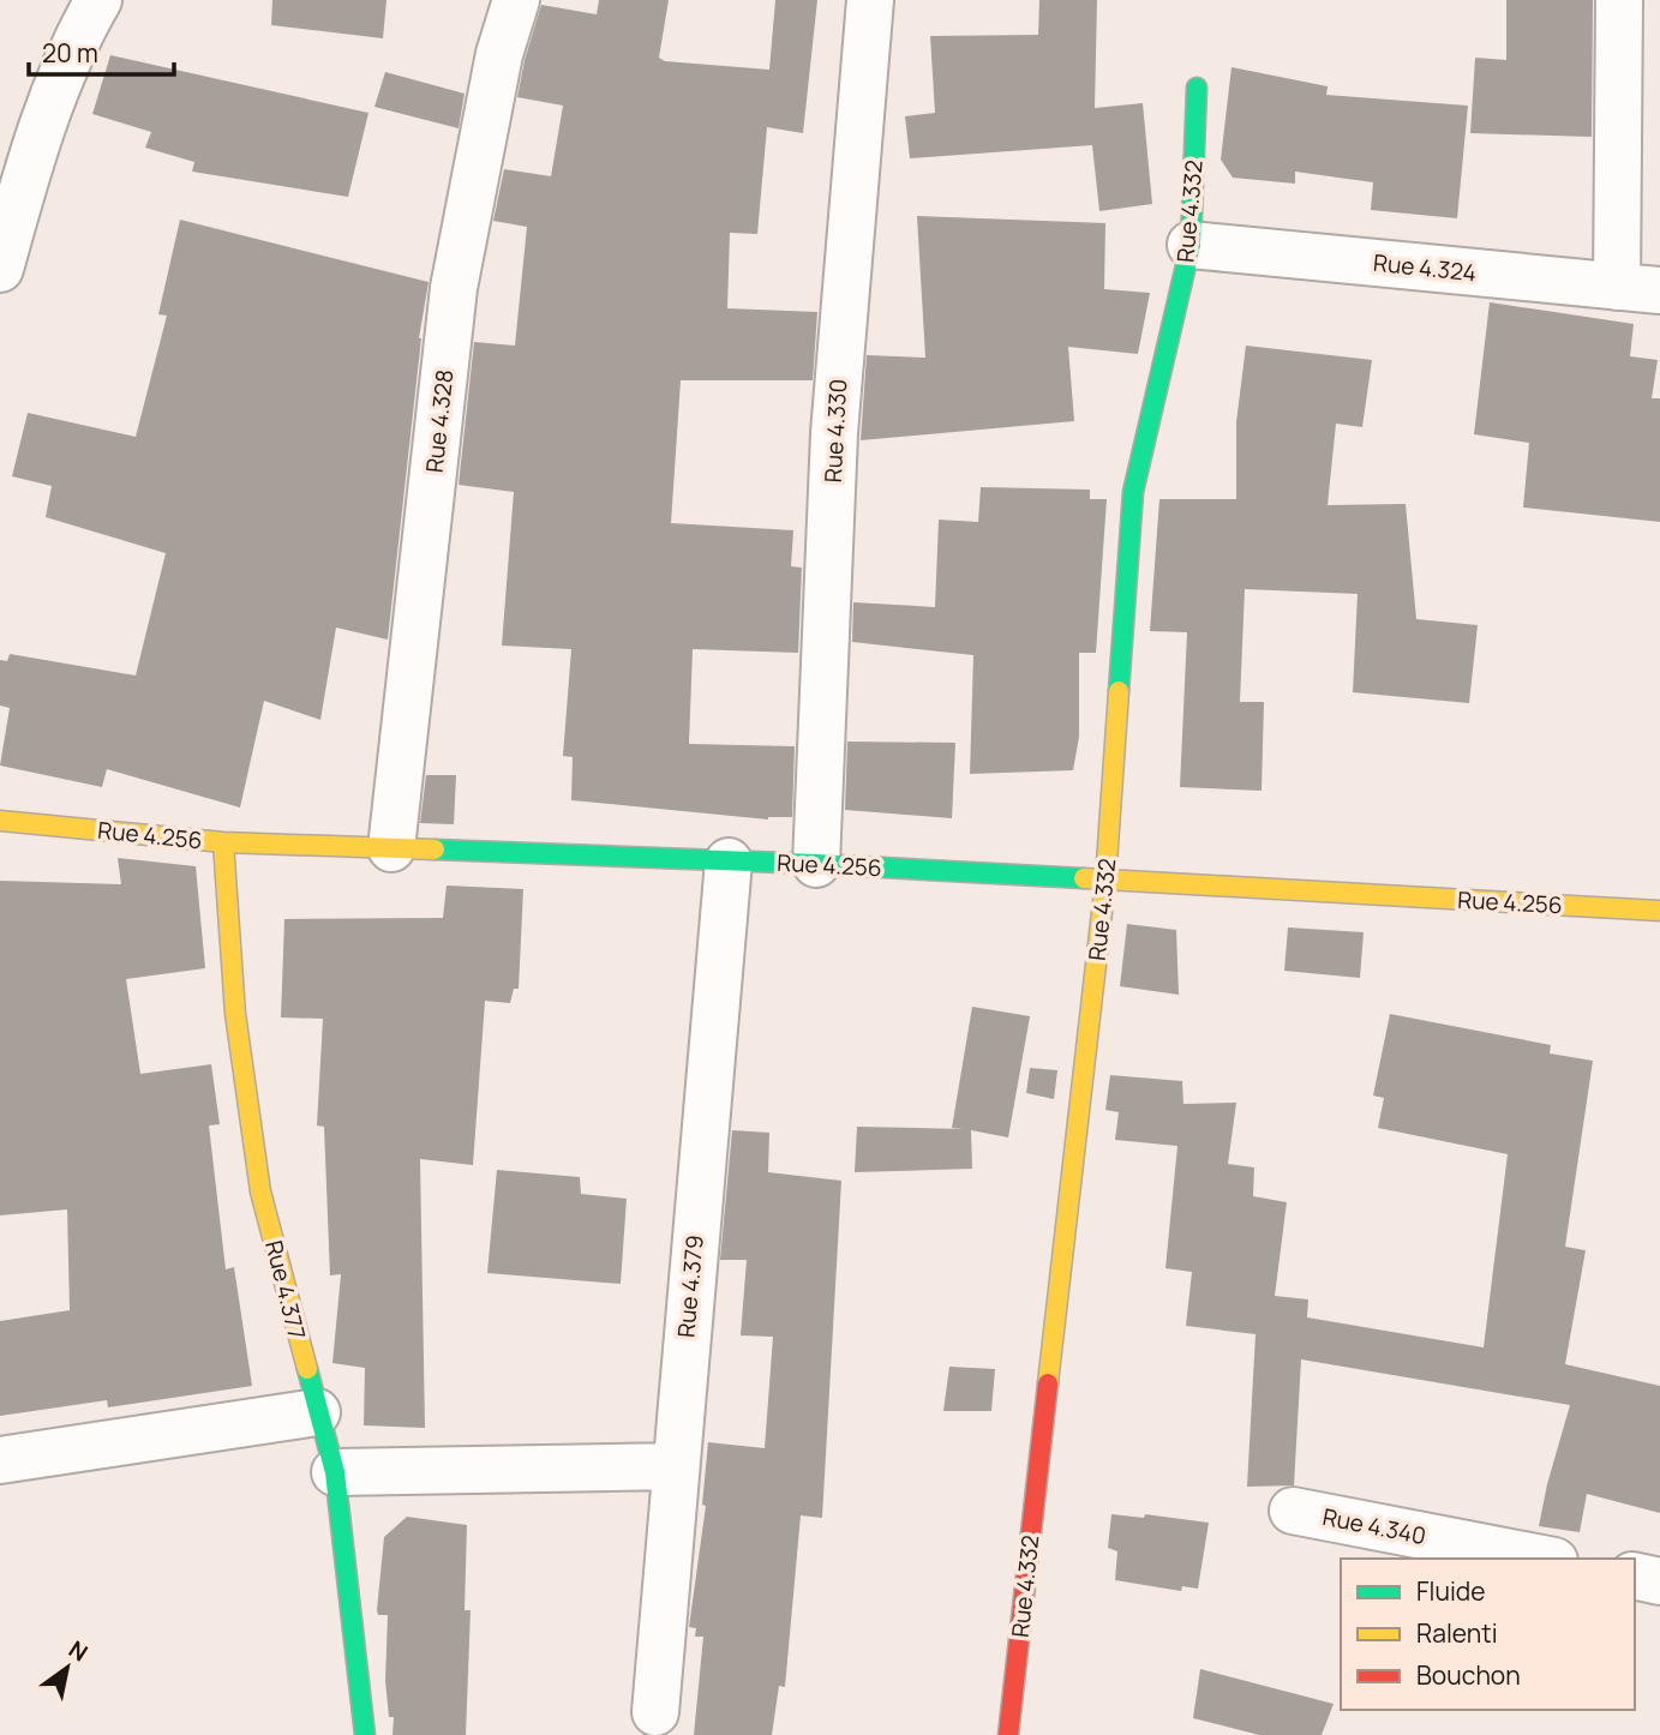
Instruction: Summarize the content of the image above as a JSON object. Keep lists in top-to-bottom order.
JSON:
{
  "streets": {
    "street": [
      "Rue 4.332",
      "Rue 4.324",
      "Rue 4.328",
      "Rue 4.330",
      "Rue 4.256",
      "Rue 4.379",
      "Rue 4.377",
      "Rue 4.340"
    ]
  },
  "crossings": [
    ["Rue 4.332", "Rue 4.324"],
    ["Rue 4.332", "Rue 4.256"],
    ["Rue 4.328", "Rue 4.256"],
    ["Rue 4.330", "Rue 4.256"],
    ["Rue 4.256", "Rue 4.379"],
    ["Rue 4.256", "Rue 4.377"]
  ],
  "legend": ["Fluide", "Ralenti", "Bouchon"],
  "scale_bar": "20 m",
  "north": "top right"
}
